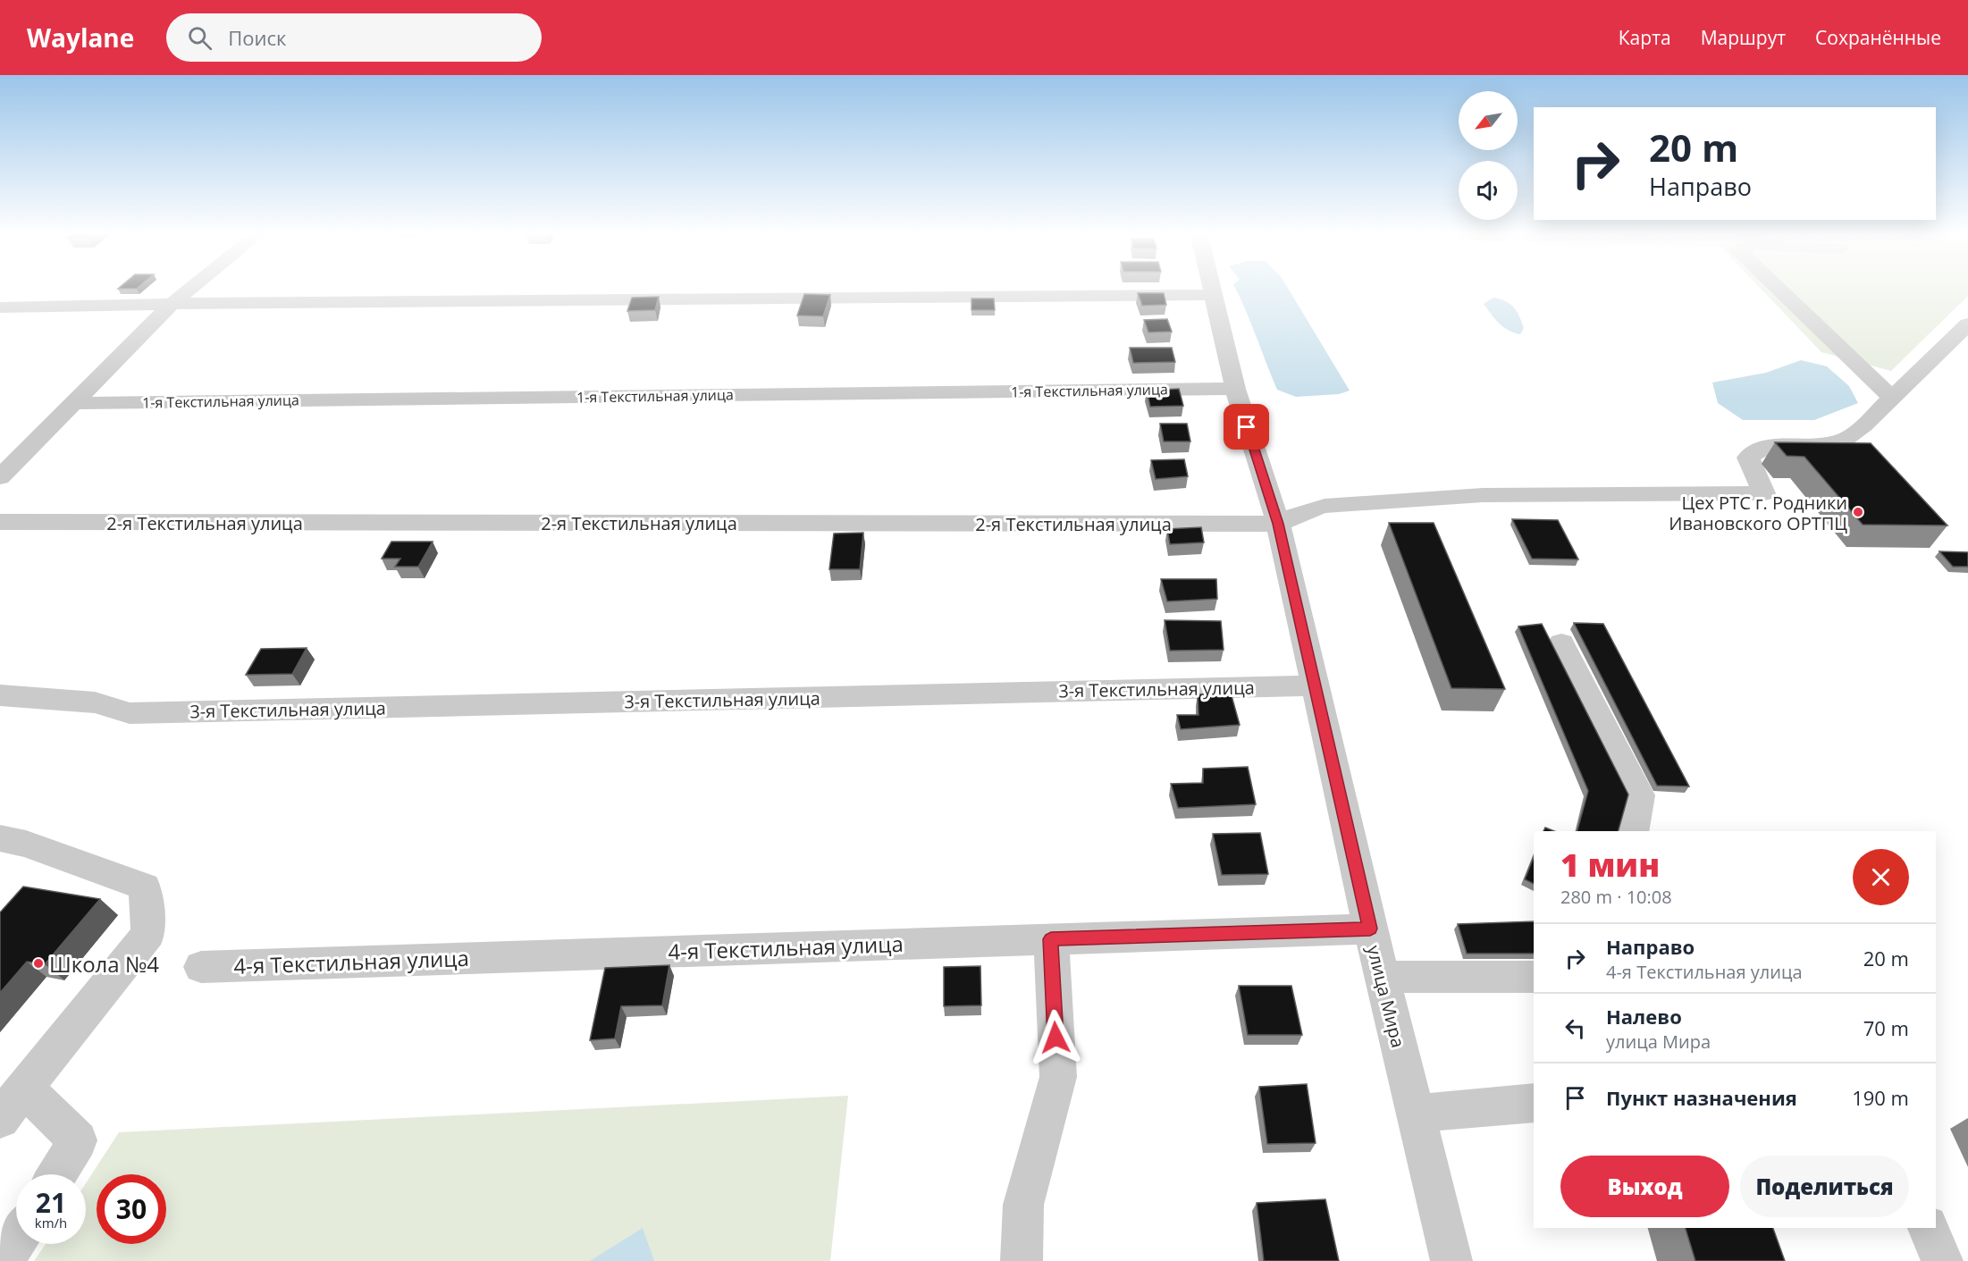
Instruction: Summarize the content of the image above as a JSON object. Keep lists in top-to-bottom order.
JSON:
{
  "streets": {
    "street": [
      "1-я Текстильная улица",
      "2-я Текстильная улица",
      "3-я Текстильная улица",
      "4-я Текстильная улица",
      "улица Мира"
    ]
  },
  "crossings": [
    ["1-я Текстильная улица", "улица Мира"],
    ["2-я Текстильная улица", "улица Мира"],
    ["3-я Текстильная улица", "улица Мира"],
    ["4-я Текстильная улица", "улица Мира"]
  ],
  "places": ["Цех РТС г. Родники Ивановского ОРТПЦ", "Школа №4"],
  "north": "bottom left",
  "page": {
    "header": "Waylane",
    "search": "Поиск",
    "nav": ["Карта", "Маршрут", "Сохранённые"],
    "turn": ["20 m", "Направо"],
    "heading": ["1 мин", "280 m · 10:08"],
    "list": [
      {
        "name": "Направо",
        "note": "4-я Текстильная улица",
        "value": "20 m"
      },
      {
        "name": "Налево",
        "note": "улица Мира",
        "value": "70 m"
      },
      {
        "name": "Пункт назначения",
        "value": "190 m"
      }
    ],
    "buttons": ["Выход", "Поделиться"],
    "speed": "21 km/h",
    "limit": "30"
  }
}
